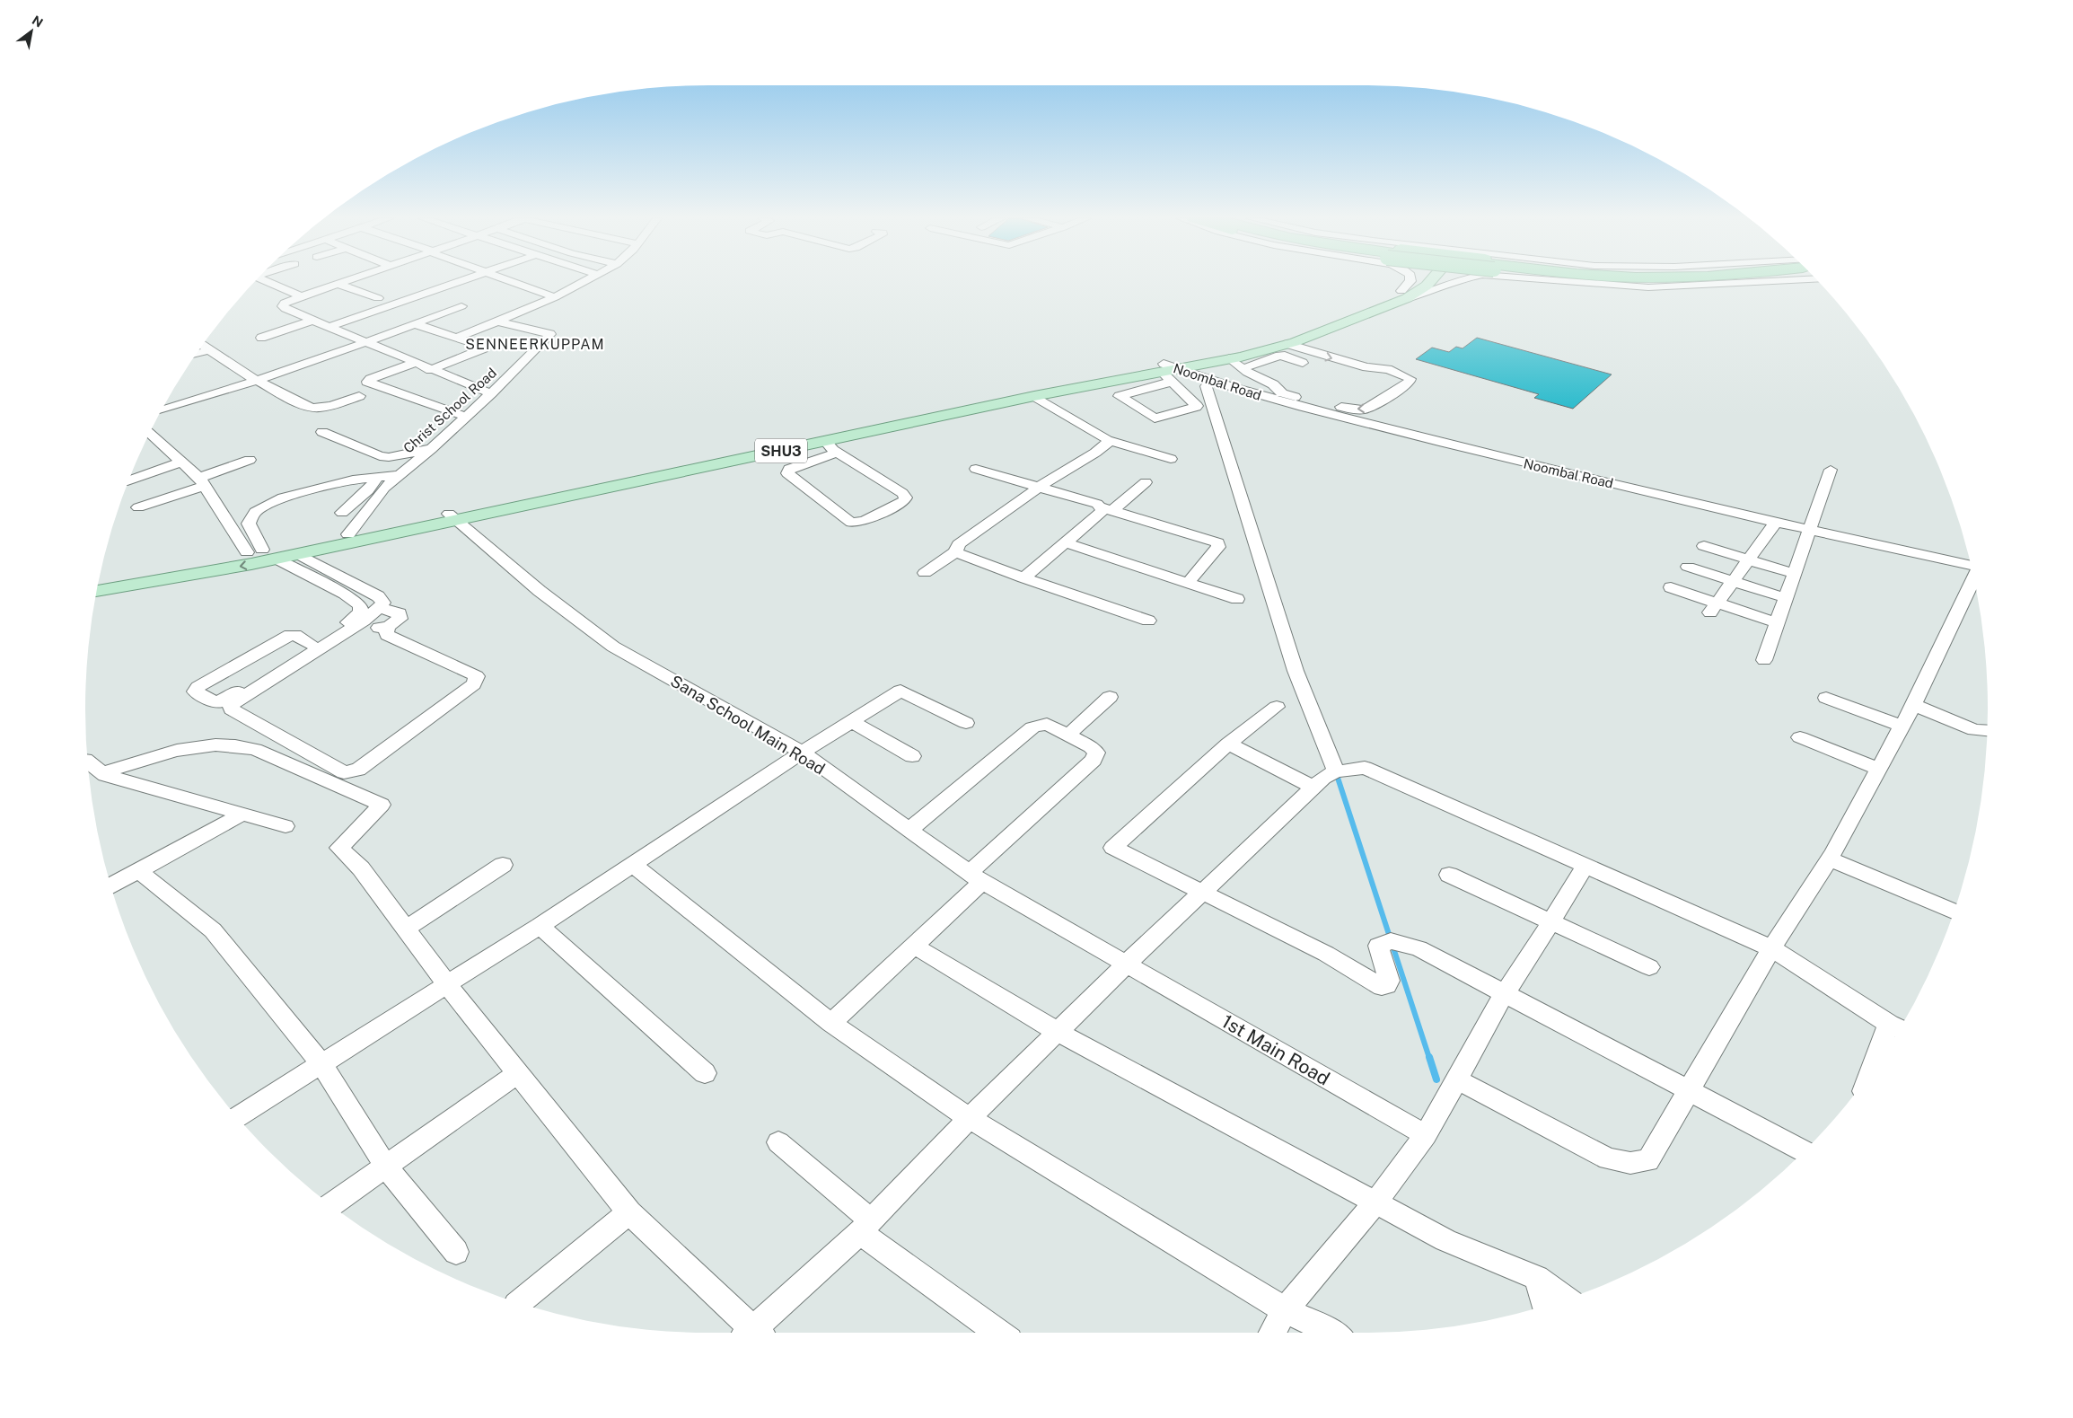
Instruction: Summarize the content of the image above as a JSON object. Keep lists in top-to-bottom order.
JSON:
{
  "streets": {
    "main road": ["SHU3"],
    "street": [
      "Noombal Road",
      "Christ School Road",
      "Sana School Main Road",
      "1st Main Road"
    ]
  },
  "crossings": [
    ["Noombal Road", "SHU3"],
    ["Christ School Road", "SHU3"],
    ["SHU3", "Sana School Main Road"],
    ["Sana School Main Road", "1st Main Road"]
  ],
  "districts": ["SENNEERKUPPAM"],
  "north": "top right"
}
